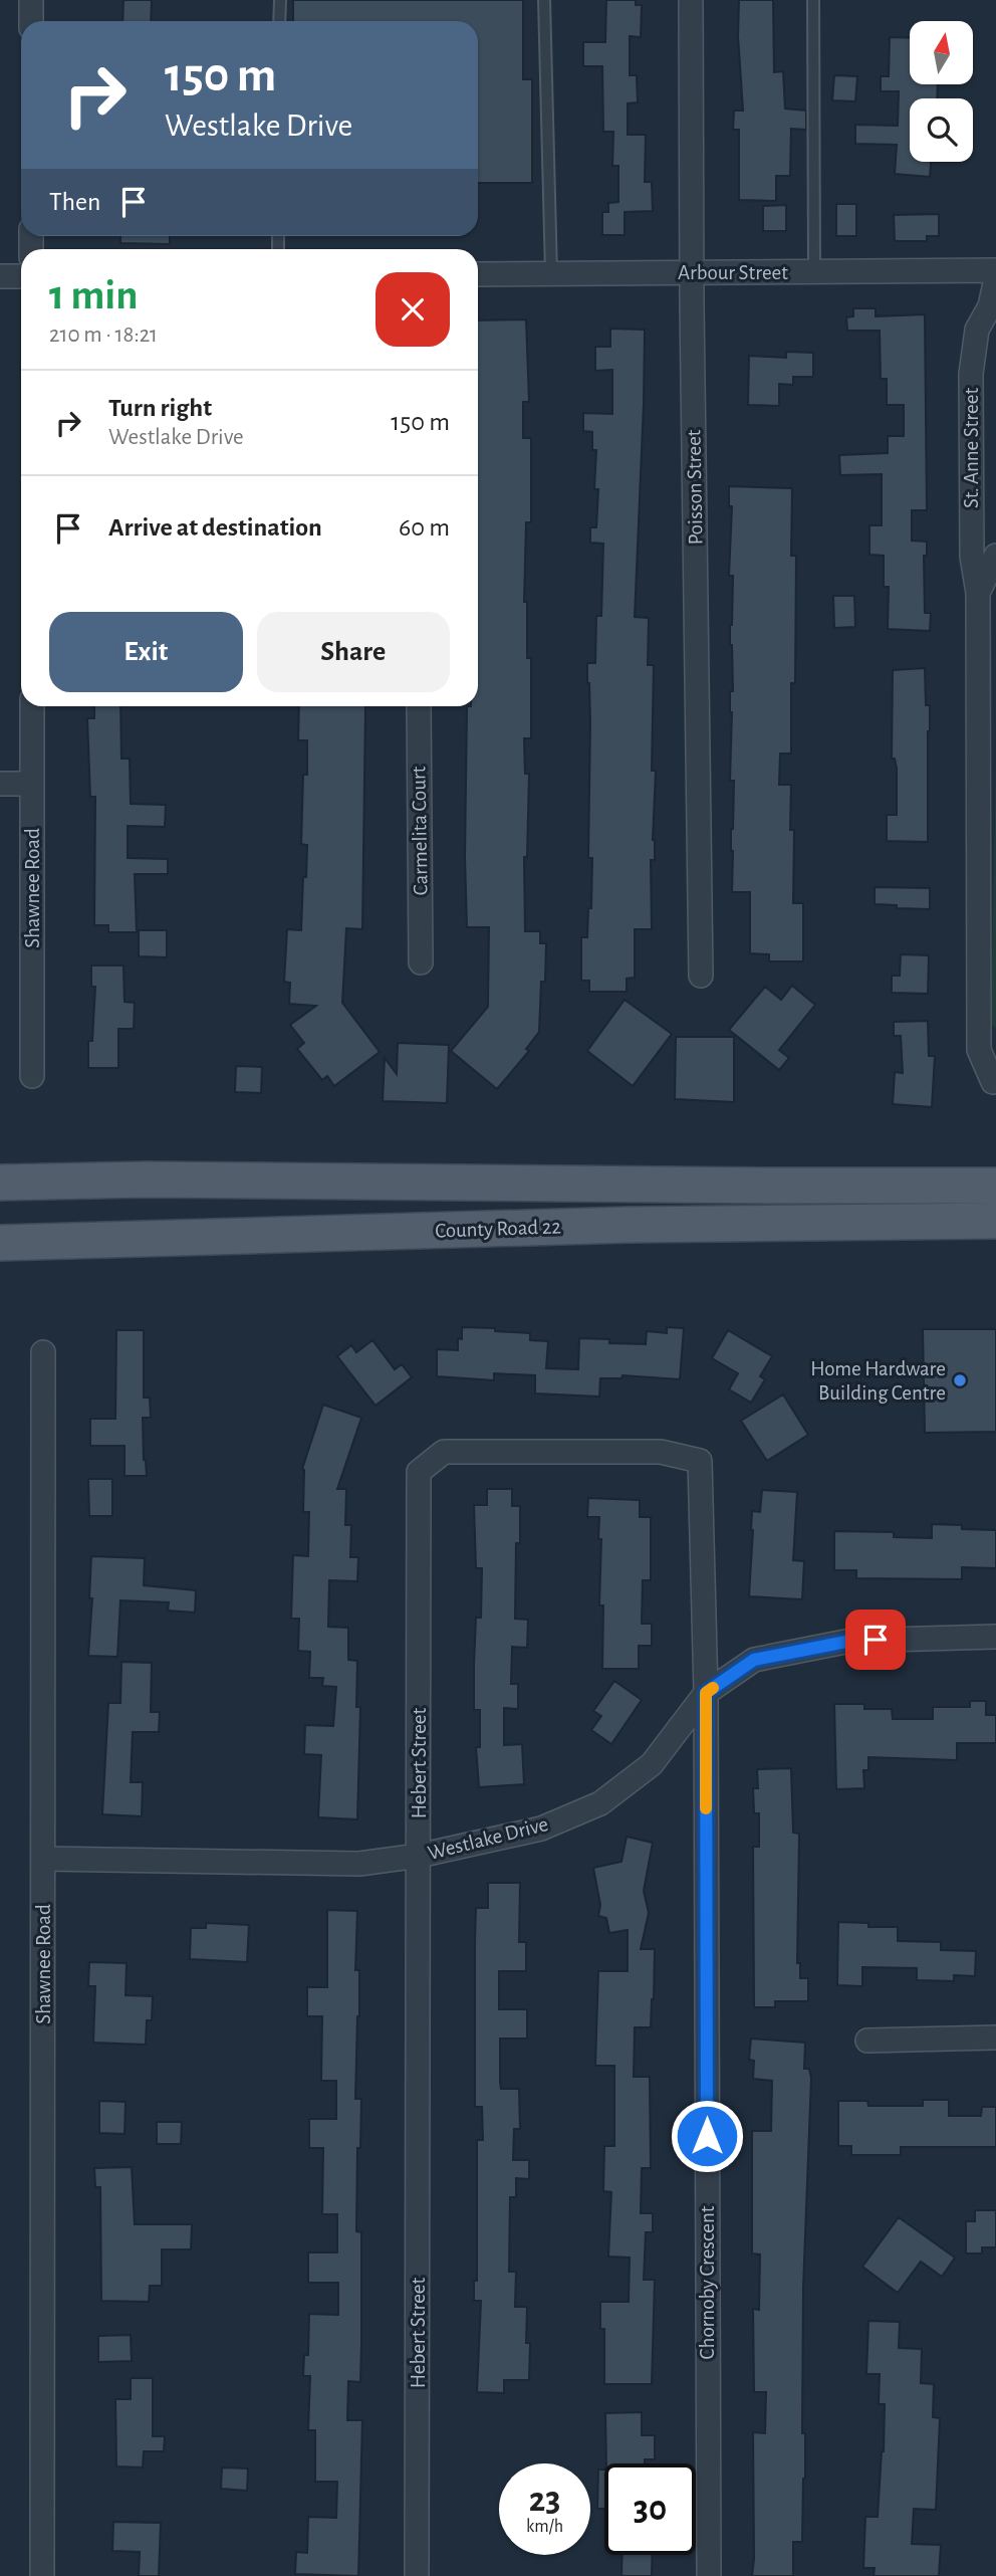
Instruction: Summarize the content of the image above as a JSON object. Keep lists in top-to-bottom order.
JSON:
{
  "streets": {
    "main road": ["County Road 22"],
    "street": [
      "Arbour Street",
      "St. Anne Street",
      "Poisson Street",
      "Carmelita Court",
      "Shawnee Road",
      "Hebert Street",
      "Westlake Drive",
      "Chornoby Crescent"
    ]
  },
  "crossings": [
    ["Arbour Street", "Poisson Street"],
    ["Shawnee Road", "Westlake Drive"],
    ["Hebert Street", "Westlake Drive"],
    ["Hebert Street", "Chornoby Crescent"],
    ["Westlake Drive", "Chornoby Crescent"]
  ],
  "places": ["Home Hardware Building Centre"],
  "north": "top",
  "page": {
    "turn": ["150 m", "Westlake Drive"],
    "then": "Then",
    "heading": ["1 min", "210 m · 18:21"],
    "list": [
      {
        "name": "Turn right",
        "note": "Westlake Drive",
        "value": "150 m"
      },
      {
        "name": "Arrive at destination",
        "value": "60 m"
      }
    ],
    "buttons": ["Exit", "Share"],
    "speed": "23 km/h",
    "limit": "30"
  }
}
